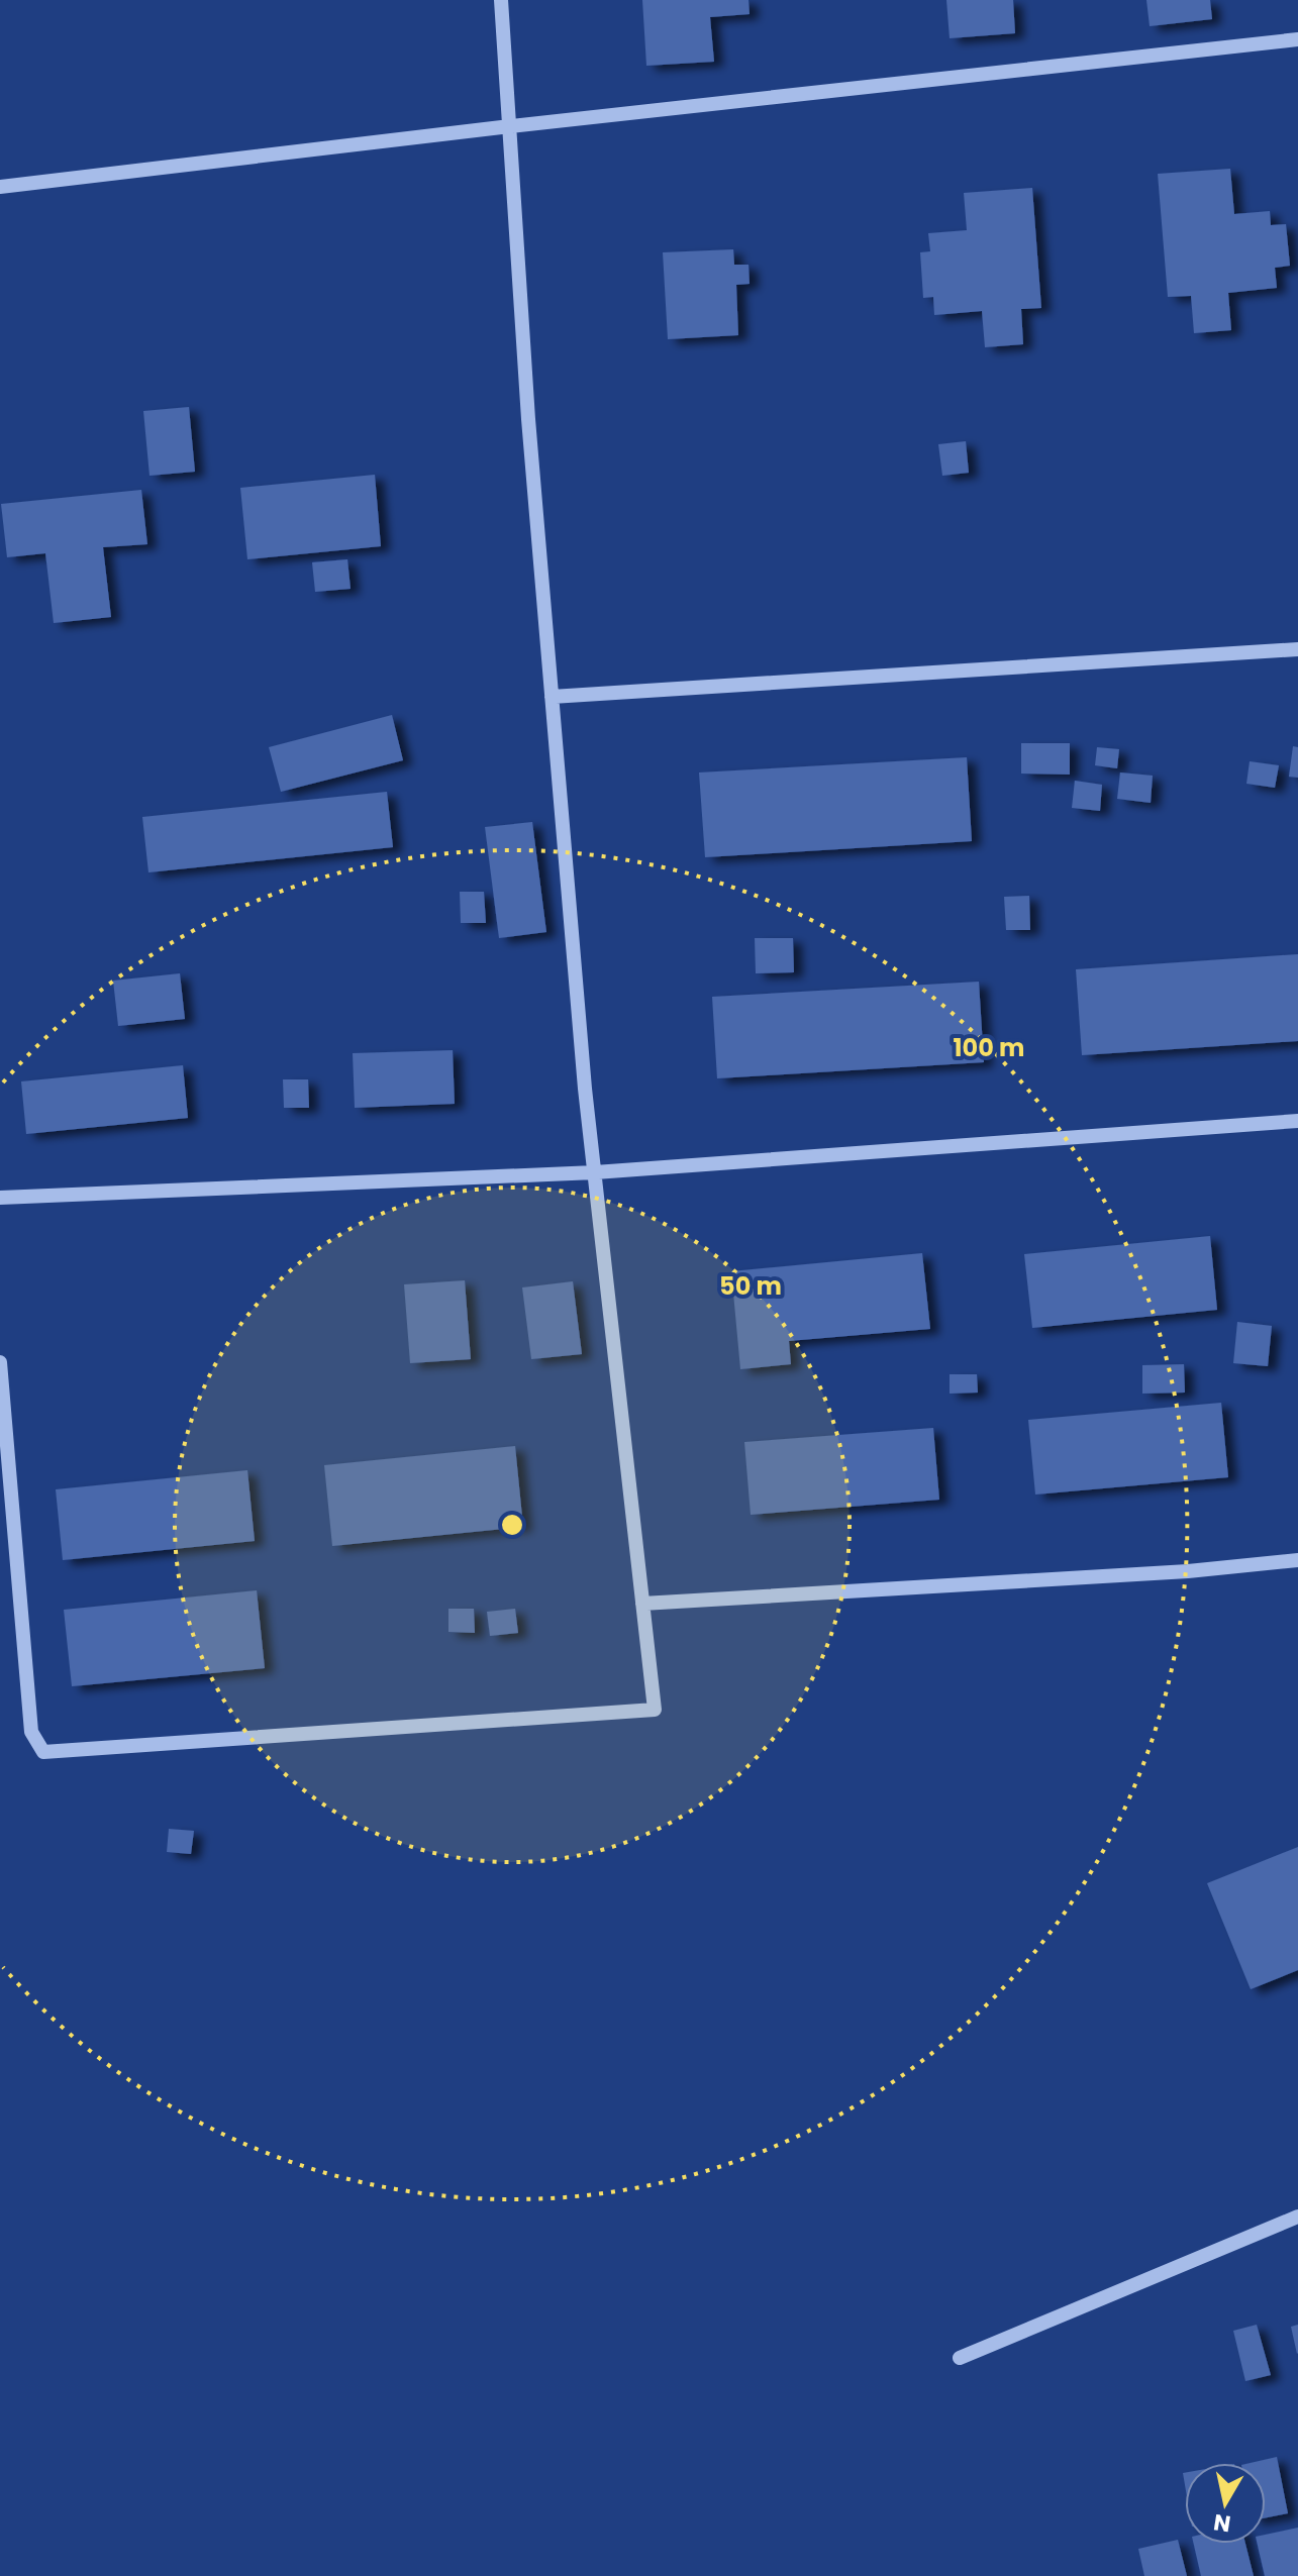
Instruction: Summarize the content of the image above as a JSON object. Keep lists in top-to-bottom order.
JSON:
{
  "north": "bottom",
  "rings": ["100 m", "50 m"]
}
